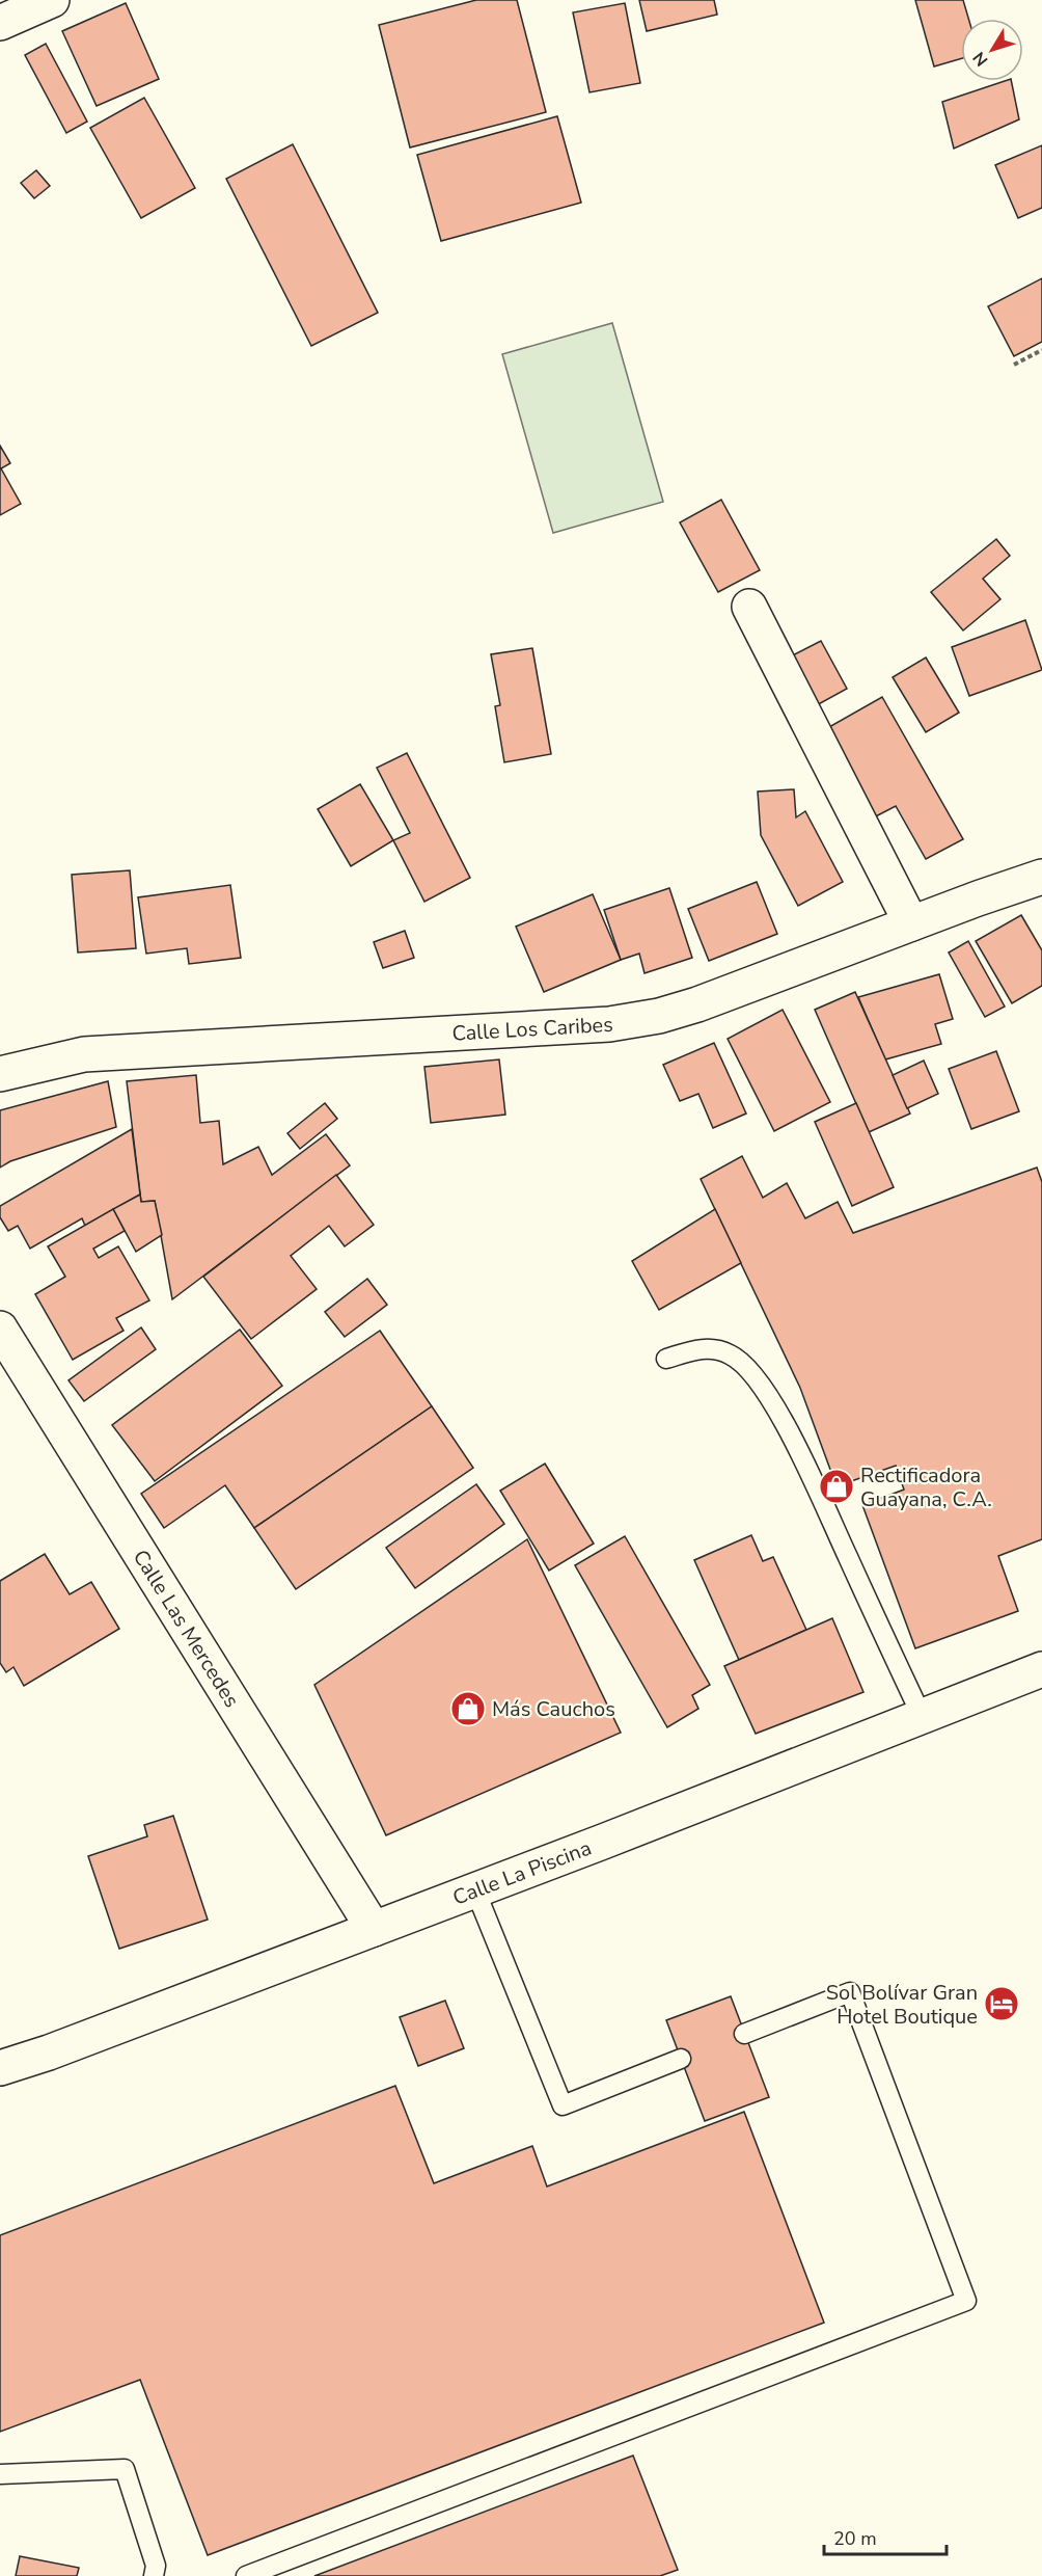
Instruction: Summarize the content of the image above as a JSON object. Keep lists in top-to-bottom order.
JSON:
{
  "streets": {
    "street": ["Calle Los Caribes", "Calle Las Mercedes", "Calle La Piscina"]
  },
  "crossings": [
    ["Calle Las Mercedes", "Calle La Piscina"]
  ],
  "places": {
    "shop": ["Rectificadora Guayana, C.A.", "Más Cauchos"],
    "hotel": ["Sol Bolívar Gran Hotel Boutique"]
  },
  "scale_bar": "20 m",
  "north": "bottom left"
}
